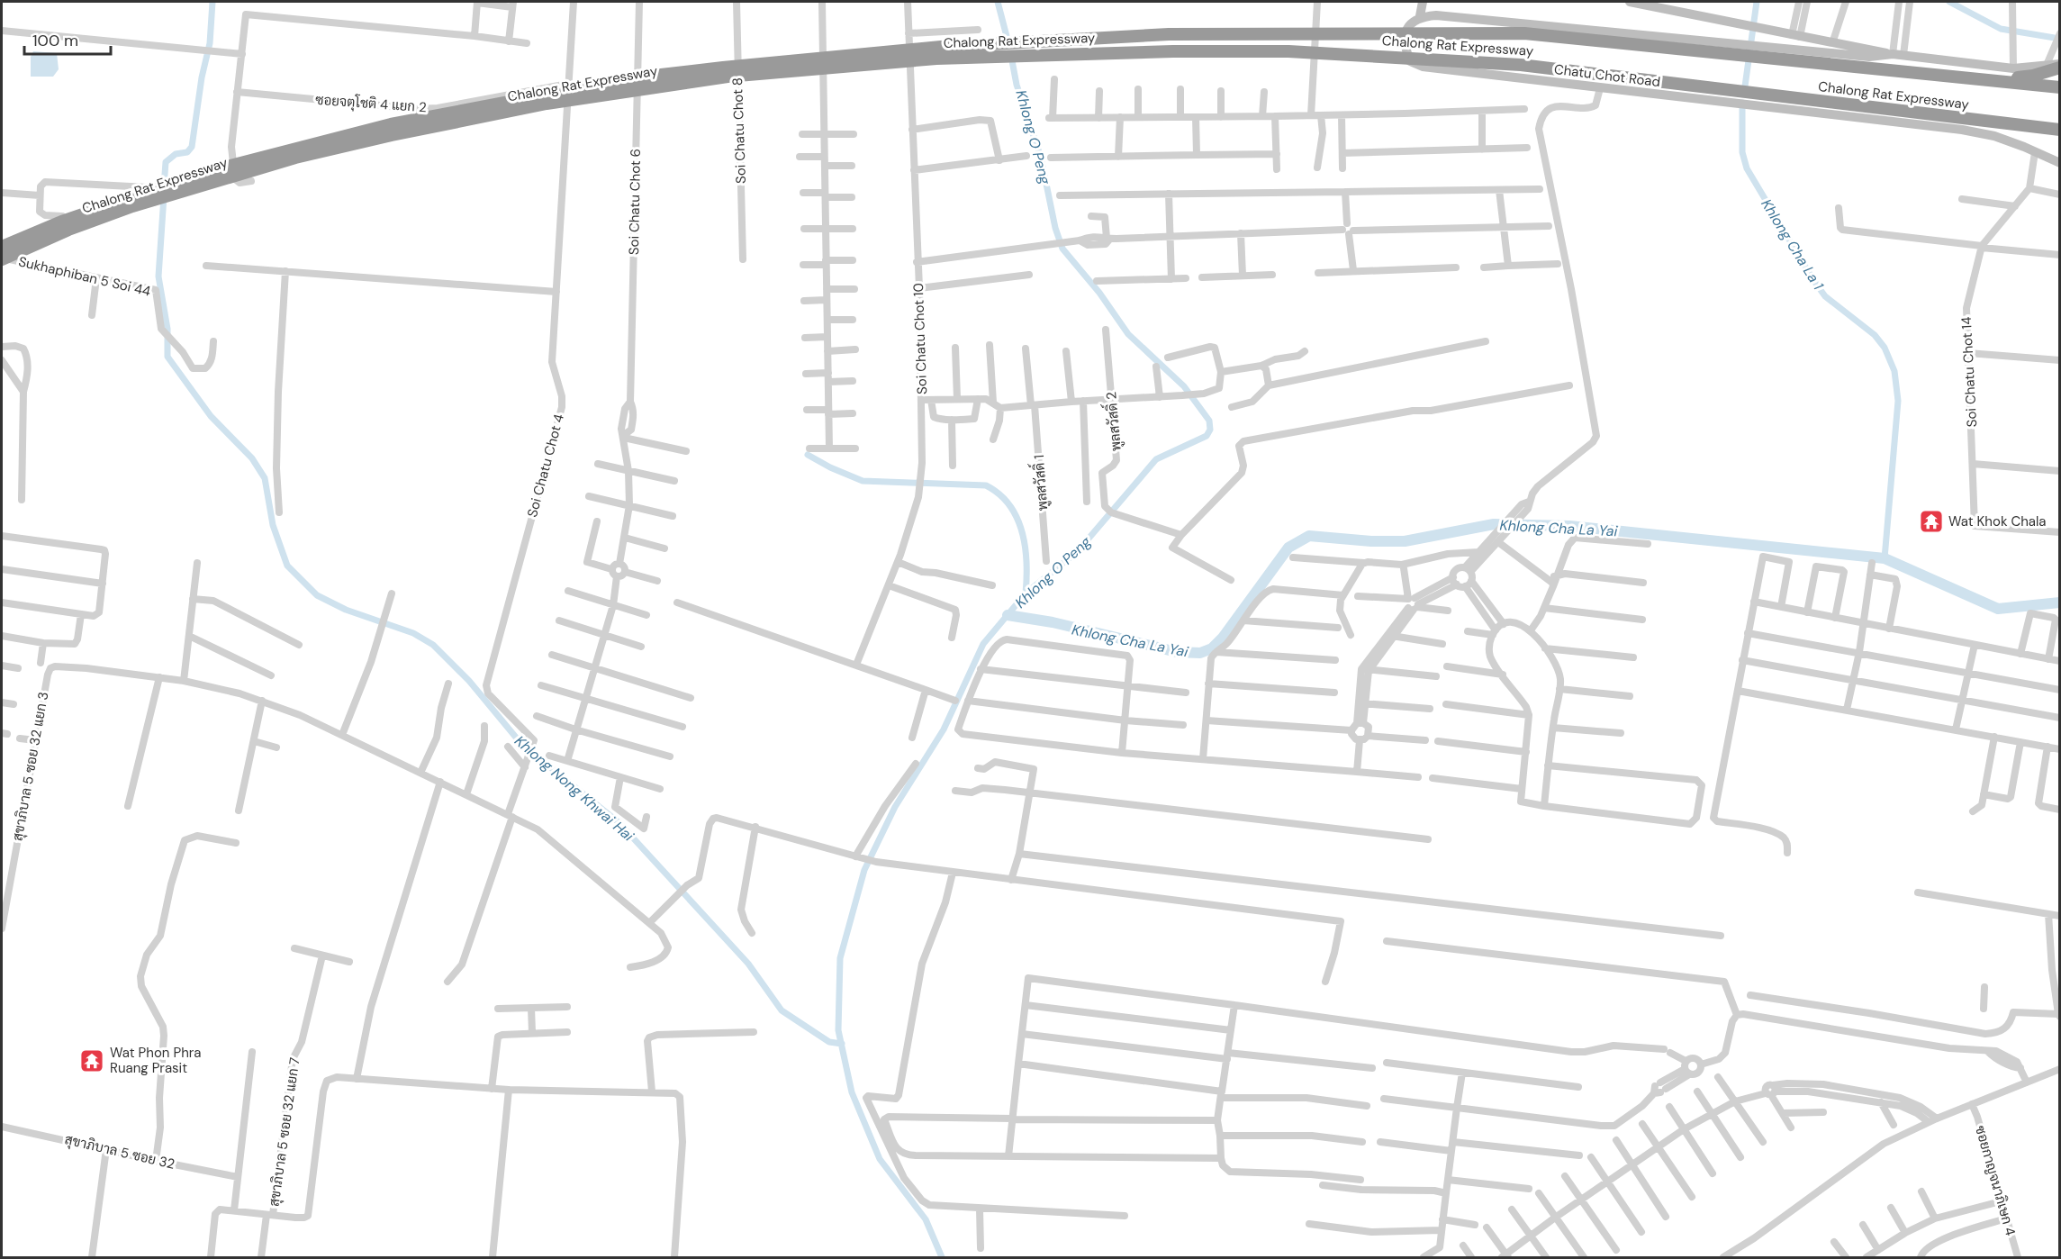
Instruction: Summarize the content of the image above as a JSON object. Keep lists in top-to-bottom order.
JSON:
{
  "streets": {
    "highway": ["Chalong Rat Expressway"],
    "street": [
      "Chatu Chot Road",
      "ซอยจตุโชติ 4 แยก 2",
      "Soi Chatu Chot 8",
      "Soi Chatu Chot 6",
      "Sukhaphiban 5 Soi 44",
      "Soi Chatu Chot 10",
      "Soi Chatu Chot 14",
      "พูลสวัสดิ์ 2",
      "Soi Chatu Chot 4",
      "พูลสวัสดิ์ 1",
      "สุขาภิบาล 5 ซอย 32 แยก 3",
      "สุขาภิบาล 5 ซอย 32 แยก 7",
      "สุขาภิบาล 5 ซอย 32",
      "ซอยกาญจนาภิเษก 4"
    ]
  },
  "crossings": [
    ["Chalong Rat Expressway", "Sukhaphiban 5 Soi 44"],
    ["ซอยจตุโชติ 4 แยก 2", "Soi Chatu Chot 4"]
  ],
  "water": [
    "Khlong O Peng",
    "Khlong Cha La 1",
    "Khlong Cha La Yai",
    "Khlong Nong Khwai Hai"
  ],
  "places": {
    "temple": ["Wat Khok Chala", "Wat Phon Phra Ruang Prasit"]
  },
  "scale_bar": "100 m"
}
